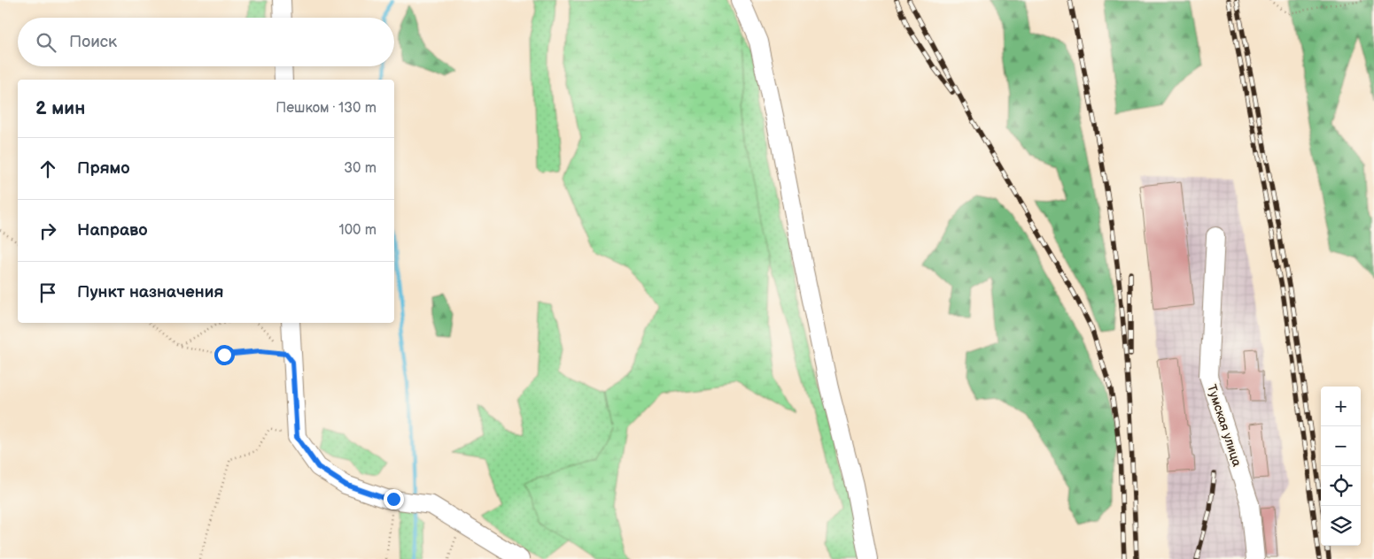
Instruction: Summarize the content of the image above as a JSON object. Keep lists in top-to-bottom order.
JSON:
{
  "streets": {
    "street": ["Тумская улица"]
  },
  "page": {
    "search": "Поиск",
    "heading": ["2 мин", "Пешком · 130 m"],
    "list": [
      ["Прямо", "30 m"],
      ["Направо", "100 m"],
      "Пункт назначения"
    ],
    "map_buttons": ["+", "−"]
  }
}
